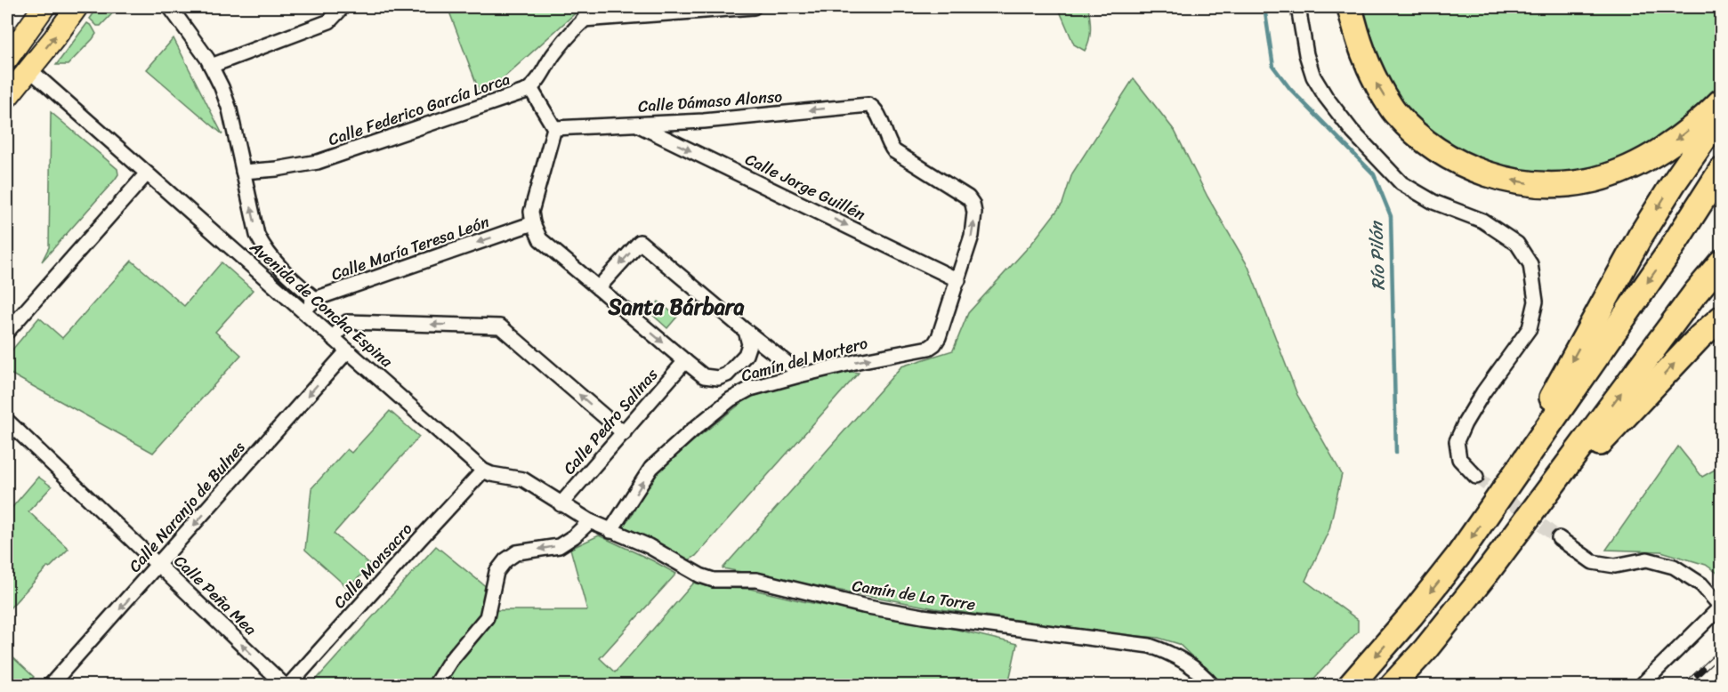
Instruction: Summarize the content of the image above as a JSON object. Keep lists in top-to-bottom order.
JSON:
{
  "streets": {
    "street": [
      "Calle Dámaso Alonso",
      "Calle Federico García Lorca",
      "Calle Jorge Guillén",
      "Calle María Teresa León",
      "Avenida de Concha Espina",
      "Camín del Mortero",
      "Calle Pedro Salinas",
      "Calle Naranjo de Bulnes",
      "Calle Monsacro",
      "Calle Peña Mea",
      "Camín de La Torre"
    ]
  },
  "crossings": [
    ["Calle Dámaso Alonso", "Calle Jorge Guillén"],
    ["Calle Dámaso Alonso", "Camín del Mortero"],
    ["Calle Jorge Guillén", "Camín del Mortero"],
    ["Avenida de Concha Espina", "Camín del Mortero"],
    ["Avenida de Concha Espina", "Calle Pedro Salinas"],
    ["Avenida de Concha Espina", "Calle Naranjo de Bulnes"],
    ["Avenida de Concha Espina", "Calle Monsacro"],
    ["Avenida de Concha Espina", "Camín de La Torre"],
    ["Camín del Mortero", "Camín de La Torre"],
    ["Calle Naranjo de Bulnes", "Calle Peña Mea"]
  ],
  "one_way": [
    "Calle Jorge Guillén",
    "Calle María Teresa León",
    "Camín del Mortero",
    "Calle Naranjo de Bulnes",
    "Calle Peña Mea"
  ],
  "districts": ["Santa Bárbara"],
  "water": ["Río Pilón"]
}
